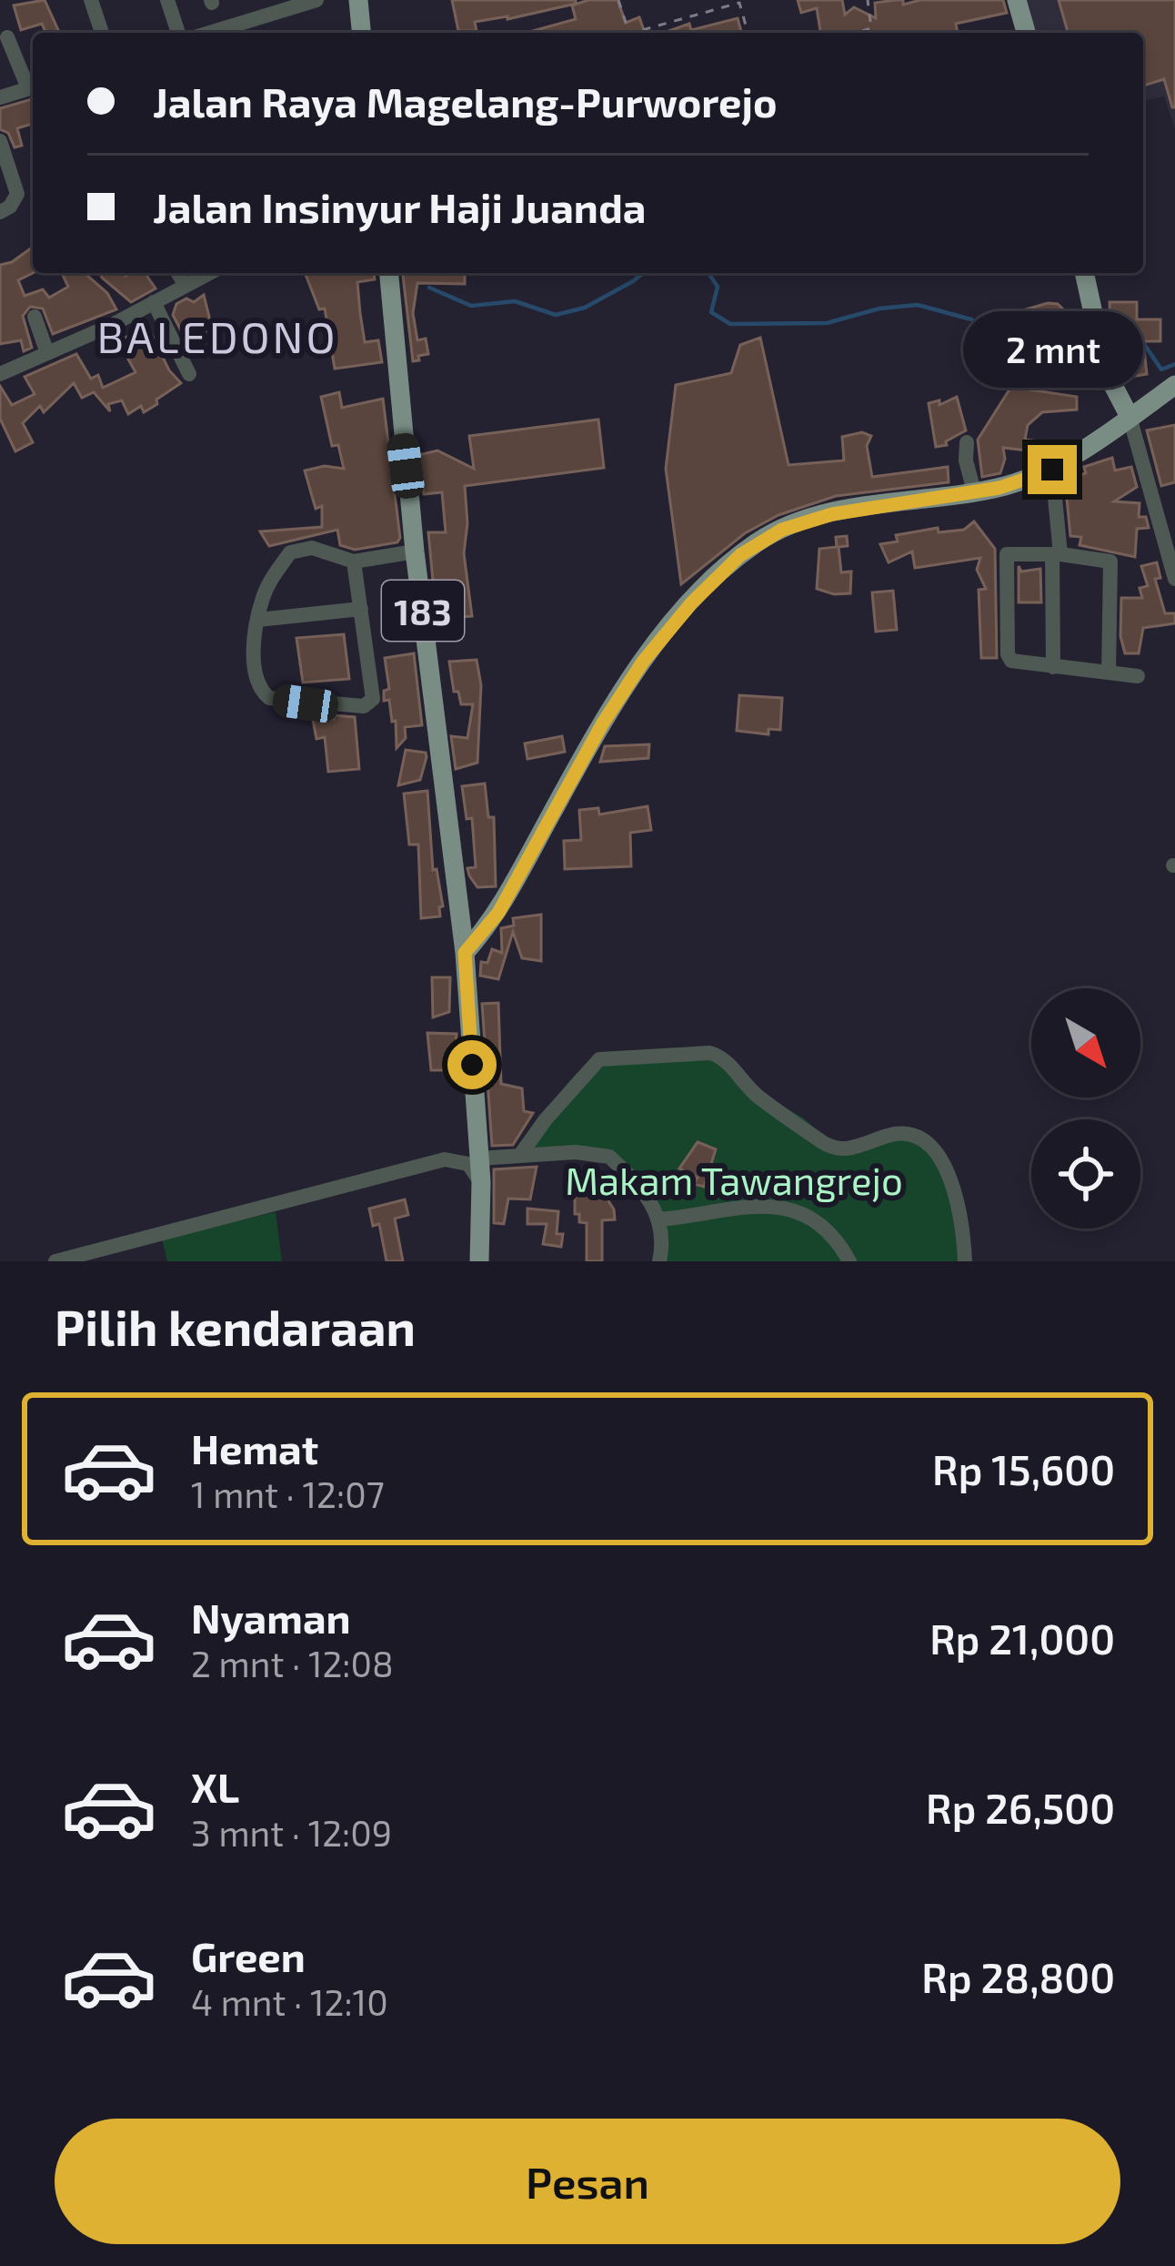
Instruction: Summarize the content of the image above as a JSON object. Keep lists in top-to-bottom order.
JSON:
{
  "streets": {
    "main road": ["183"]
  },
  "districts": ["BALEDONO"],
  "parks": ["Makam Tawangrejo"],
  "north": "bottom right",
  "page": {
    "banner": ["Jalan Raya Magelang-Purworejo", "Jalan Insinyur Haji Juanda"],
    "bubble": "2 mnt",
    "heading": "Pilih kendaraan",
    "list": [
      {
        "name": "Hemat",
        "note": "1 mnt · 12:07",
        "value": "Rp 15,600"
      },
      {
        "name": "Nyaman",
        "note": "2 mnt · 12:08",
        "value": "Rp 21,000"
      },
      {
        "name": "XL",
        "note": "3 mnt · 12:09",
        "value": "Rp 26,500"
      },
      {
        "name": "Green",
        "note": "4 mnt · 12:10",
        "value": "Rp 28,800"
      }
    ],
    "buttons": "Pesan"
  }
}
